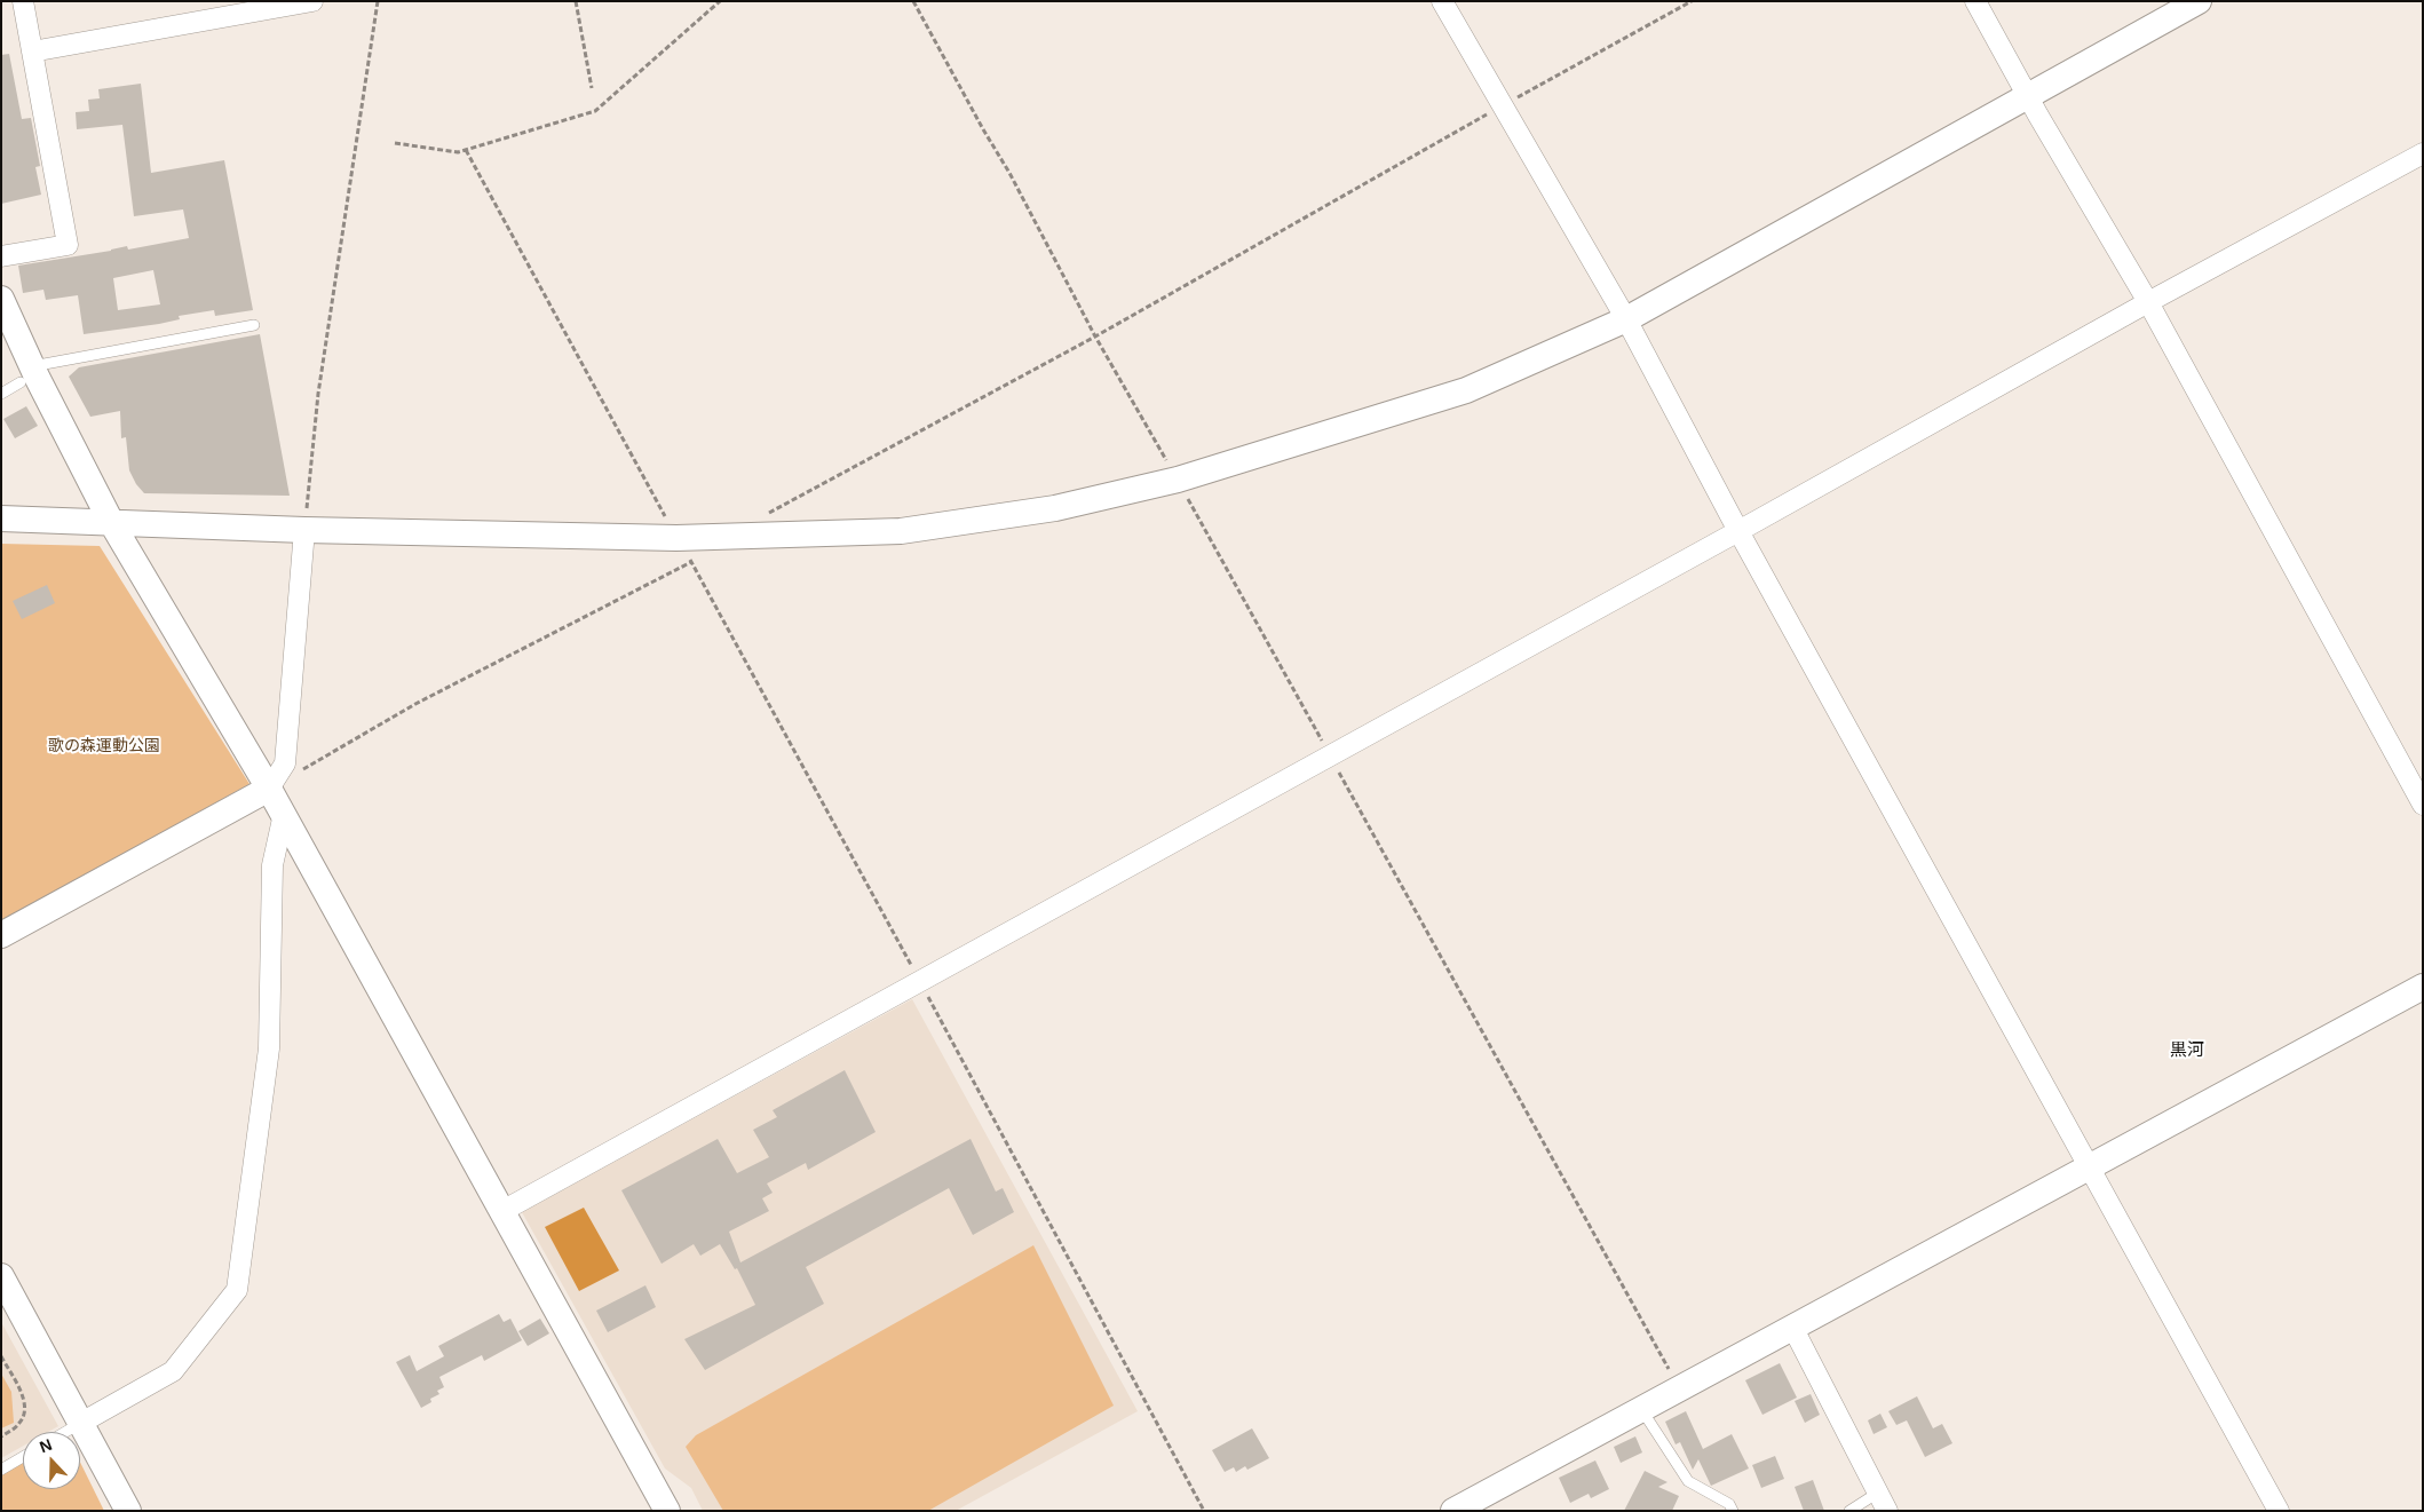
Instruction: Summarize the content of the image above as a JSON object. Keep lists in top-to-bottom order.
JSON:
{
  "districts": ["黒河"],
  "parks": ["歌の森運動公園"],
  "north": "top"
}
